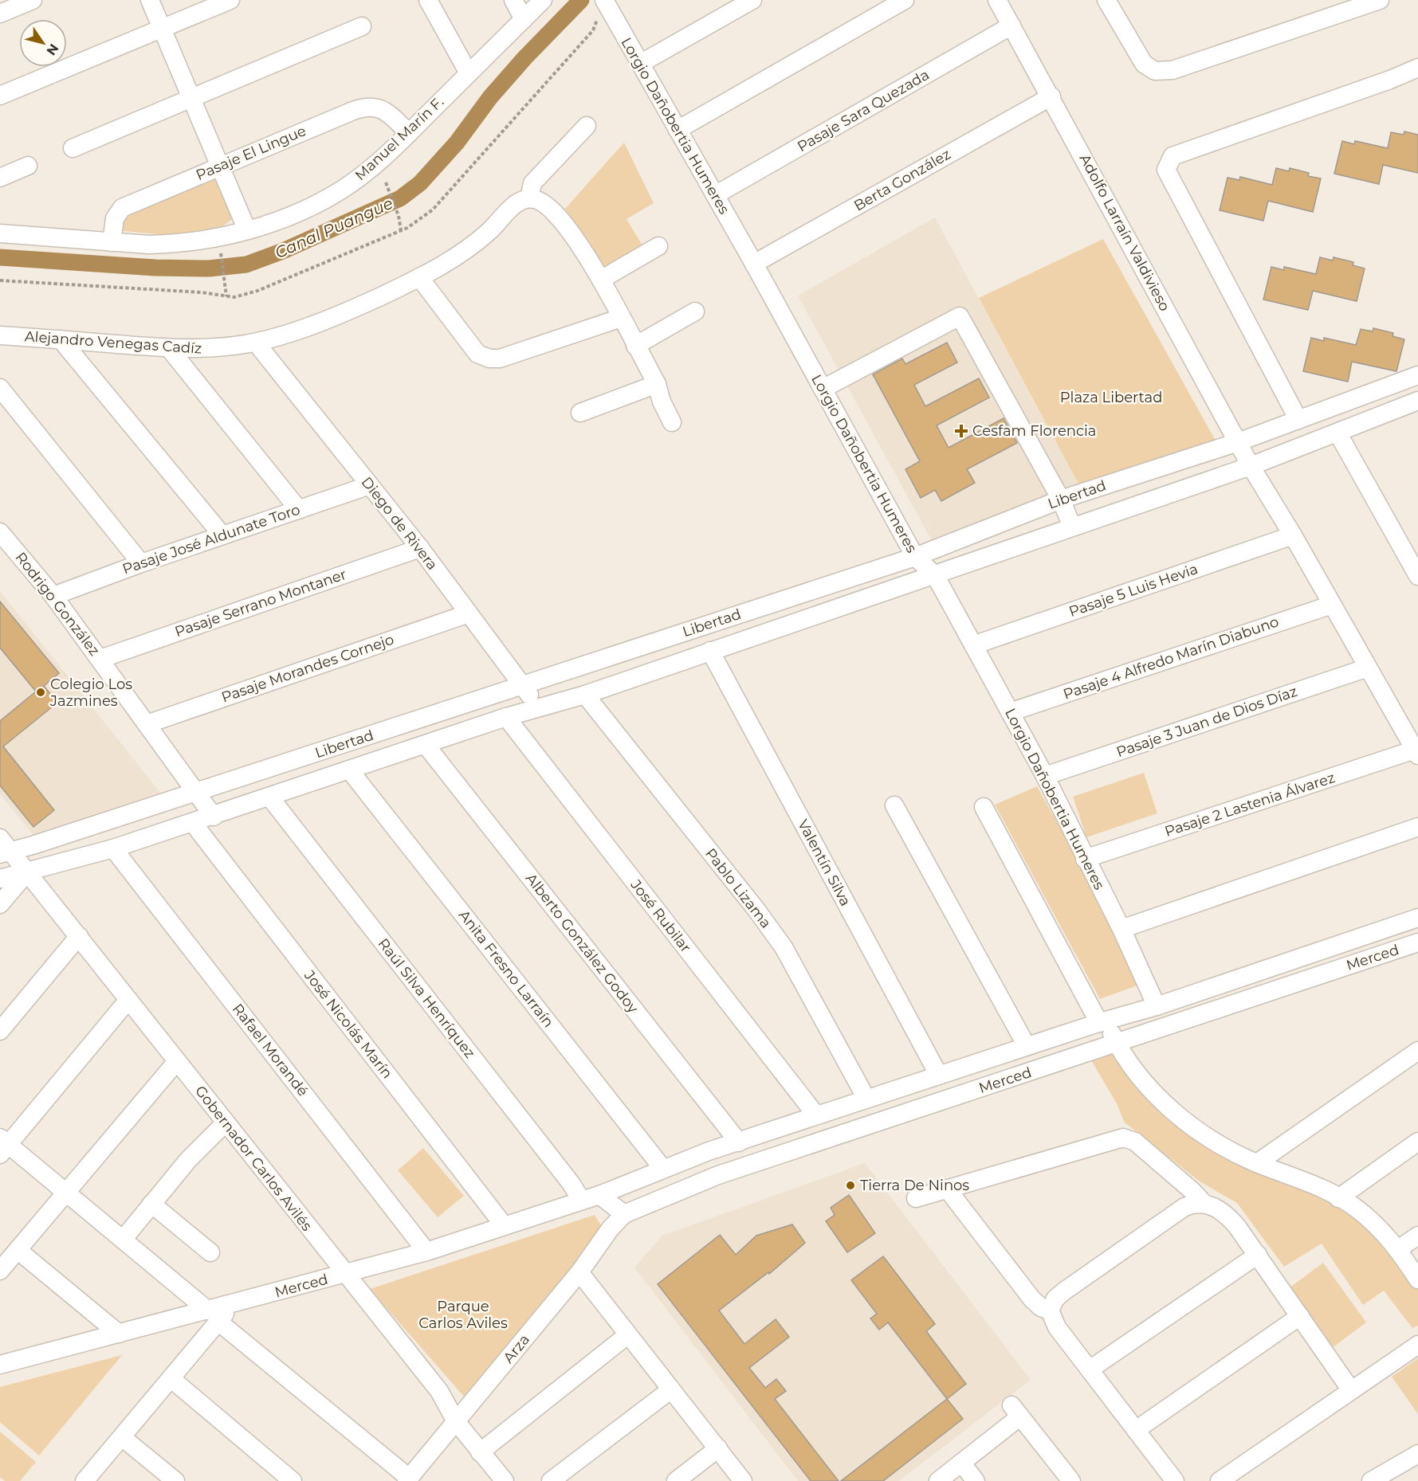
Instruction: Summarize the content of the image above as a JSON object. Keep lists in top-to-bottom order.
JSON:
{
  "streets": {
    "street": [
      "Pasaje Sara Quezada",
      "Lorgio Dañobertia Humeres",
      "Manuel Marín F.",
      "Pasaje El Lingue",
      "Berta González",
      "Adolfo Larraín Valdivieso",
      "Alejandro Venegas Cadíz",
      "Libertad",
      "Diego de Rivera",
      "Pasaje José Aldunate Toro",
      "Pasaje 5 Luis Hevia",
      "Pasaje Serrano Montaner",
      "Rodrigo González",
      "Pasaje 4 Alfredo Marín Diabuno",
      "Pasaje Morandes Cornejo",
      "Pasaje 3 Juan de Dios Díaz",
      "Pasaje 2 Lastenia Álvarez",
      "Valentín Silva",
      "Pablo Lizama",
      "José Rubilar",
      "Alberto González Godoy",
      "Merced",
      "Anita Fresno Larraín",
      "Raúl Silva Henríquez",
      "José Nicolás Marín",
      "Rafael Morandé",
      "Gobernador Carlos Avilés",
      "Arza"
    ]
  },
  "crossings": [
    ["Pasaje Sara Quezada", "Lorgio Dañobertia Humeres"],
    ["Pasaje Sara Quezada", "Adolfo Larraín Valdivieso"],
    ["Lorgio Dañobertia Humeres", "Berta González"],
    ["Lorgio Dañobertia Humeres", "Libertad"],
    ["Lorgio Dañobertia Humeres", "Pasaje 5 Luis Hevia"],
    ["Lorgio Dañobertia Humeres", "Pasaje 4 Alfredo Marín Diabuno"],
    ["Lorgio Dañobertia Humeres", "Pasaje 3 Juan de Dios Díaz"],
    ["Lorgio Dañobertia Humeres", "Pasaje 2 Lastenia Álvarez"],
    ["Lorgio Dañobertia Humeres", "Merced"],
    ["Manuel Marín F.", "Pasaje El Lingue"],
    ["Berta González", "Adolfo Larraín Valdivieso"],
    ["Adolfo Larraín Valdivieso", "Libertad"],
    ["Adolfo Larraín Valdivieso", "Pasaje 5 Luis Hevia"],
    ["Adolfo Larraín Valdivieso", "Pasaje 4 Alfredo Marín Diabuno"],
    ["Adolfo Larraín Valdivieso", "Pasaje 3 Juan de Dios Díaz"],
    ["Adolfo Larraín Valdivieso", "Pasaje 2 Lastenia Álvarez"],
    ["Alejandro Venegas Cadíz", "Diego de Rivera"],
    ["Libertad", "Diego de Rivera"],
    ["Libertad", "Rodrigo González"],
    ["Libertad", "Valentín Silva"],
    ["Libertad", "Pablo Lizama"],
    ["Libertad", "José Rubilar"],
    ["Libertad", "Alberto González Godoy"],
    ["Libertad", "Anita Fresno Larraín"],
    ["Libertad", "Raúl Silva Henríquez"],
    ["Libertad", "José Nicolás Marín"],
    ["Libertad", "Rafael Morandé"],
    ["Libertad", "Gobernador Carlos Avilés"],
    ["Diego de Rivera", "Pasaje José Aldunate Toro"],
    ["Diego de Rivera", "Pasaje Serrano Montaner"],
    ["Diego de Rivera", "Pasaje Morandes Cornejo"],
    ["Pasaje José Aldunate Toro", "Rodrigo González"],
    ["Pasaje Serrano Montaner", "Rodrigo González"],
    ["Rodrigo González", "Pasaje Morandes Cornejo"],
    ["Valentín Silva", "Merced"],
    ["Pablo Lizama", "Merced"],
    ["José Rubilar", "Merced"],
    ["Alberto González Godoy", "Merced"],
    ["Merced", "Anita Fresno Larraín"],
    ["Merced", "Raúl Silva Henríquez"],
    ["Merced", "José Nicolás Marín"],
    ["Merced", "Rafael Morandé"],
    ["Merced", "Gobernador Carlos Avilés"],
    ["Merced", "Arza"],
    ["Gobernador Carlos Avilés", "Arza"]
  ],
  "water": ["Canal Puangue"],
  "parks": ["Plaza Libertad", "Parque Carlos Aviles"],
  "places": {
    "health": ["Cesfam Florencia"],
    "other": ["Colegio Los Jazmines", "Tierra De Ninos"]
  },
  "north": "bottom right"
}
